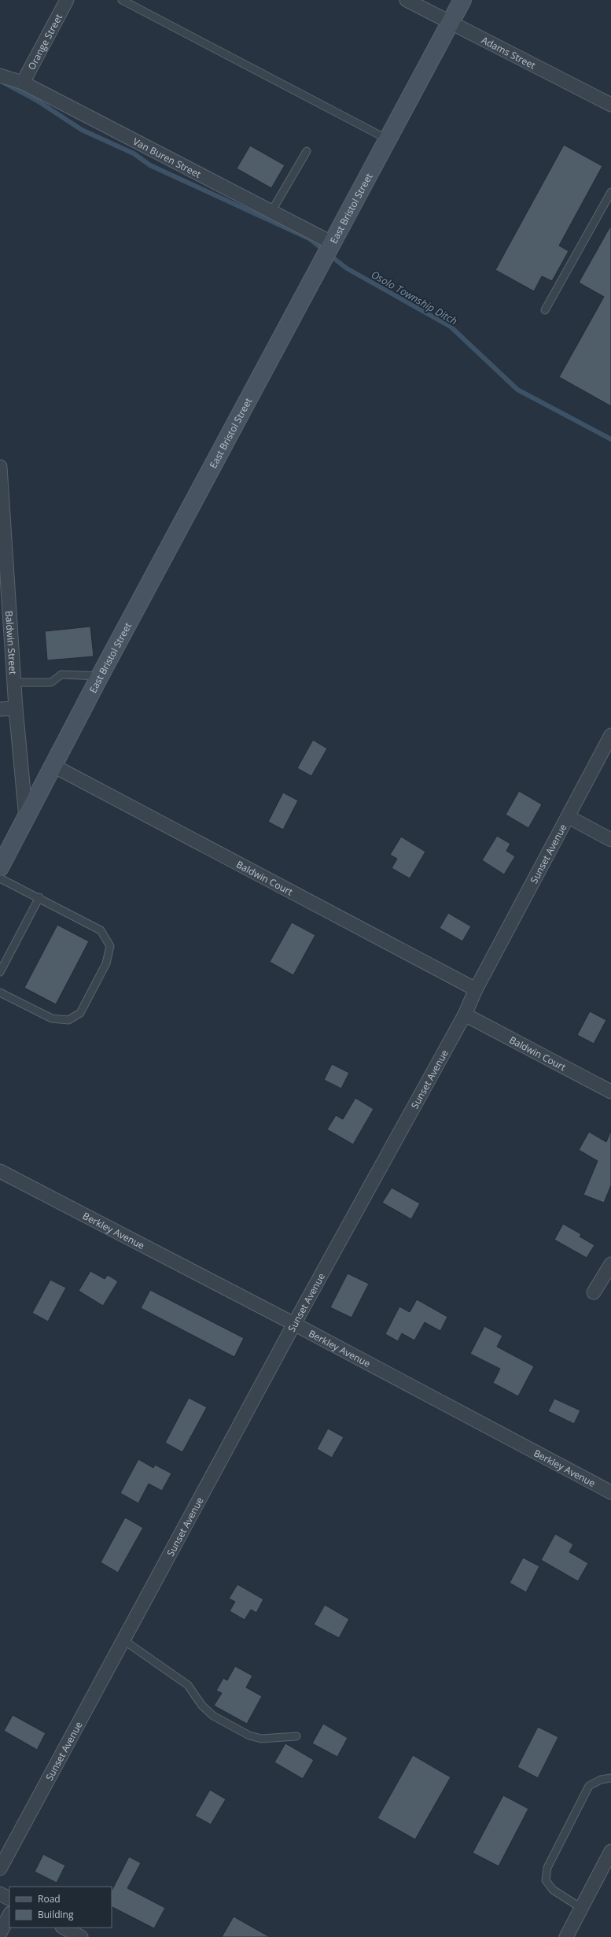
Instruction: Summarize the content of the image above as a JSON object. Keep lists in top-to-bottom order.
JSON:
{
  "streets": {
    "main road": ["East Bristol Street"],
    "street": [
      "Orange Street",
      "Adams Street",
      "Van Buren Street",
      "Baldwin Street",
      "Sunset Avenue",
      "Baldwin Court",
      "Berkley Avenue"
    ]
  },
  "crossings": [
    ["Orange Street", "Van Buren Street"],
    ["Adams Street", "East Bristol Street"],
    ["Van Buren Street", "East Bristol Street"],
    ["East Bristol Street", "Baldwin Street"],
    ["East Bristol Street", "Baldwin Court"],
    ["Sunset Avenue", "Baldwin Court"],
    ["Sunset Avenue", "Berkley Avenue"]
  ],
  "water": ["Osolo Township Ditch"],
  "legend": ["Road", "Building"]
}
